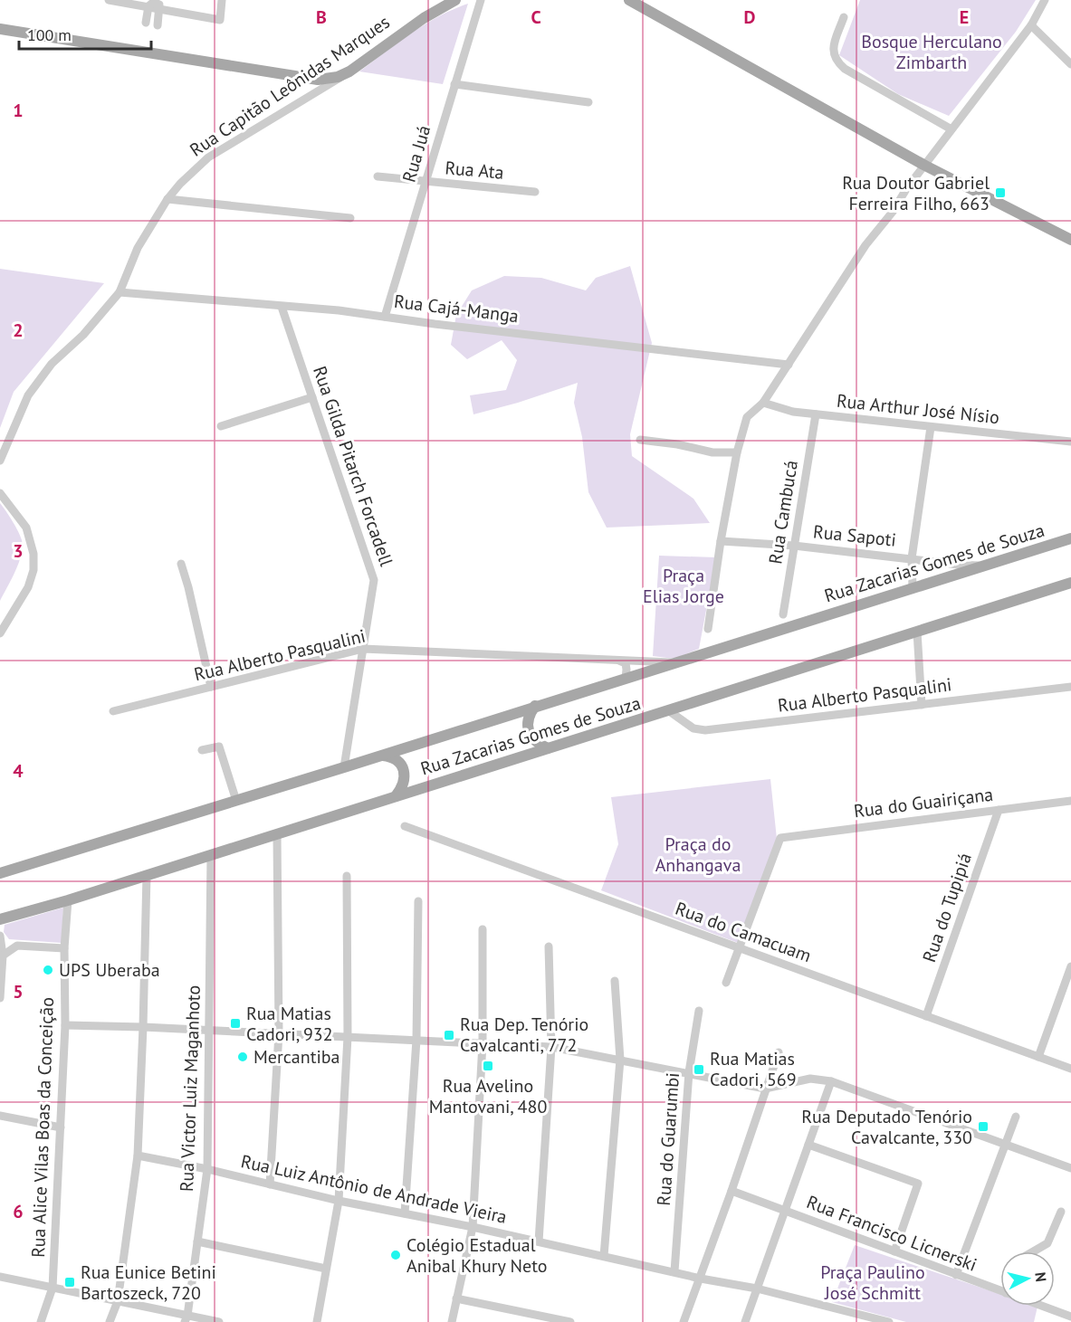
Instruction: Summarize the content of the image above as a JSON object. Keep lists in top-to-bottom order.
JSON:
{
  "streets": {
    "main road": ["Rua Capitão Leônidas Marques", "Rua Zacarias Gomes de Souza"],
    "street": [
      "Rua Juá",
      "Rua Ata",
      "Rua Cajá-Manga",
      "Rua Arthur José Nísio",
      "Rua Gilda Pitarch Forcadell",
      "Rua Cambucá",
      "Rua Sapoti",
      "Rua Alberto Pasqualini",
      "Rua do Guairiçana",
      "Rua do Tupipiá",
      "Rua do Camacuam",
      "Rua Victor Luiz Maganhoto",
      "Rua Alice Vilas Boas da Conceição",
      "Rua do Guarumbi",
      "Rua Luiz Antônio de Andrade Vieira",
      "Rua Francisco Licnerski"
    ]
  },
  "crossings": [
    ["Rua Capitão Leônidas Marques", "Rua Cajá-Manga"],
    ["Rua Juá", "Rua Ata"],
    ["Rua Juá", "Rua Cajá-Manga"],
    ["Rua Cajá-Manga", "Rua Gilda Pitarch Forcadell"],
    ["Rua Arthur José Nísio", "Rua Cambucá"],
    ["Rua Gilda Pitarch Forcadell", "Rua Zacarias Gomes de Souza"],
    ["Rua Gilda Pitarch Forcadell", "Rua Alberto Pasqualini"],
    ["Rua Cambucá", "Rua Sapoti"],
    ["Rua Sapoti", "Rua Zacarias Gomes de Souza"],
    ["Rua Zacarias Gomes de Souza", "Rua Alberto Pasqualini"],
    ["Rua Zacarias Gomes de Souza", "Rua Victor Luiz Maganhoto"],
    ["Rua Zacarias Gomes de Souza", "Rua Alice Vilas Boas da Conceição"],
    ["Rua do Guairiçana", "Rua do Tupipiá"],
    ["Rua do Guairiçana", "Rua do Camacuam"],
    ["Rua do Tupipiá", "Rua do Camacuam"],
    ["Rua Victor Luiz Maganhoto", "Rua Luiz Antônio de Andrade Vieira"],
    ["Rua do Guarumbi", "Rua Luiz Antônio de Andrade Vieira"]
  ],
  "parks": [
    "Bosque Herculano Zimbarth",
    "Praça Elias Jorge",
    "Praça do Anhangava",
    "Praça Paulino José Schmitt"
  ],
  "places": {
    "transit": [
      "Rua Doutor Gabriel Ferreira Filho, 663",
      "Rua Matias Cadori, 932",
      "Rua Dep. Tenório Cavalcanti, 772",
      "Rua Avelino Mantovani, 480",
      "Rua Matias Cadori, 569",
      "Rua Deputado Tenório Cavalcante, 330",
      "Rua Eunice Betini Bartoszeck, 720"
    ],
    "other": ["UPS Uberaba", "Mercantiba", "Colégio Estadual Anibal Khury Neto"]
  },
  "scale_bar": "100 m",
  "north": "right",
  "grid": {
    "columns": [
      "B",
      "C",
      "D",
      "E"
    ],
    "rows": [
      "1",
      "2",
      "3",
      "4",
      "5",
      "6"
    ]
  }
}
